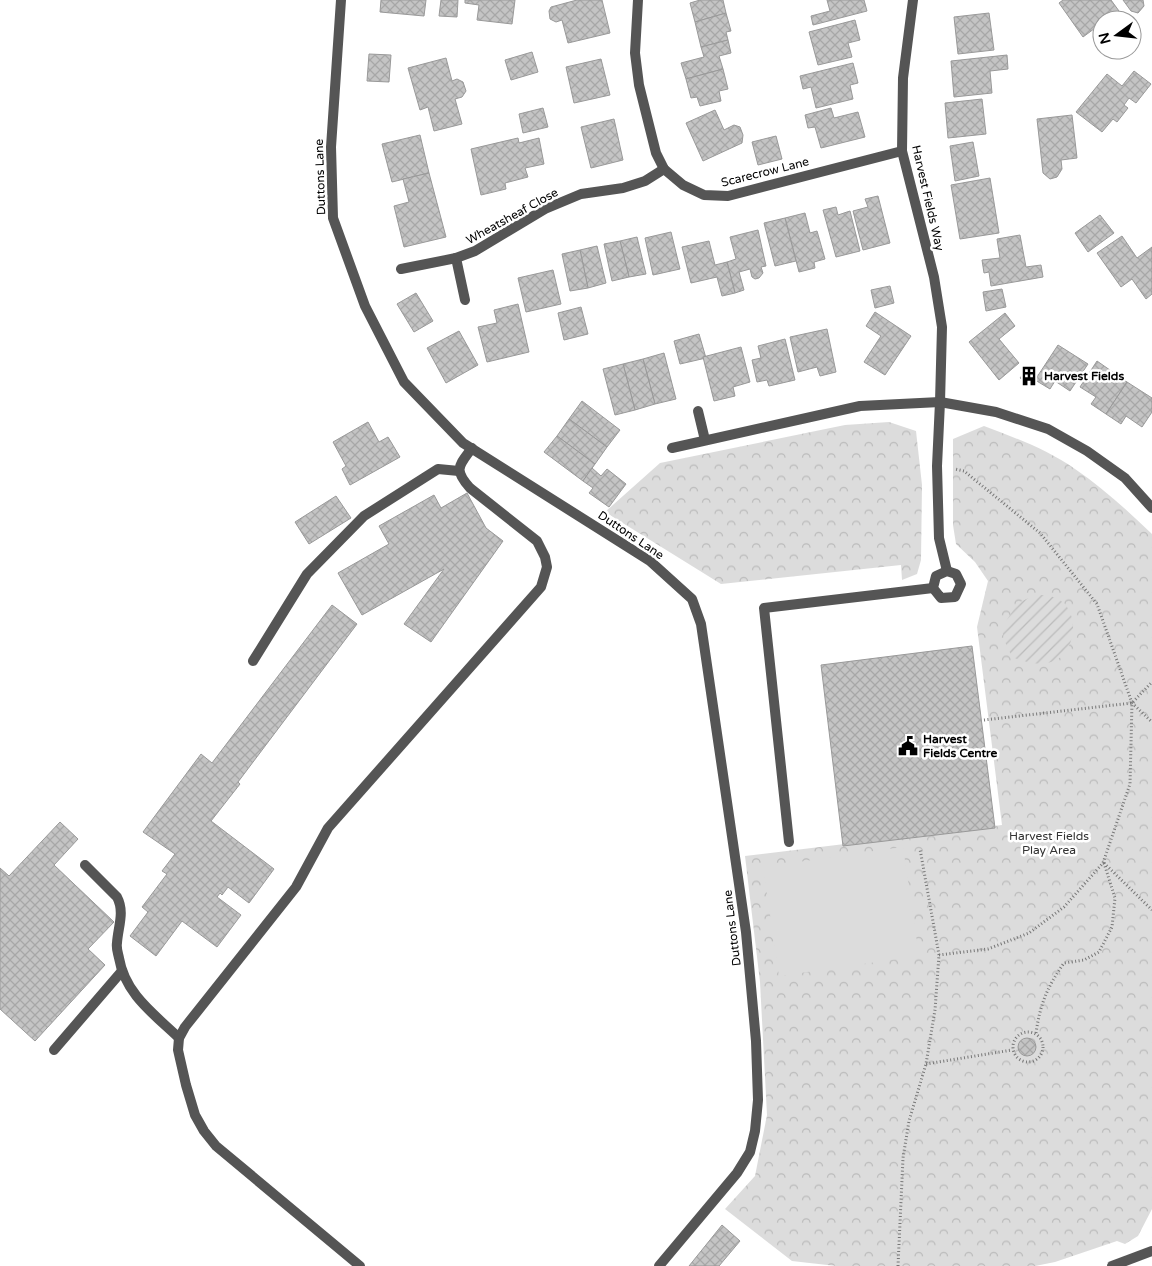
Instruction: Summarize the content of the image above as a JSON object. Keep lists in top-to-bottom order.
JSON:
{
  "streets": {
    "street": [
      "Scarecrow Lane",
      "Duttons Lane",
      "Harvest Fields Way",
      "Wheatsheaf Close"
    ]
  },
  "crossings": [
    ["Scarecrow Lane", "Harvest Fields Way"],
    ["Scarecrow Lane", "Wheatsheaf Close"]
  ],
  "parks": ["Harvest Fields Play Area"],
  "places": {
    "building": ["Harvest Fields"],
    "public building": ["Harvest Fields Centre"]
  },
  "north": "left"
}
